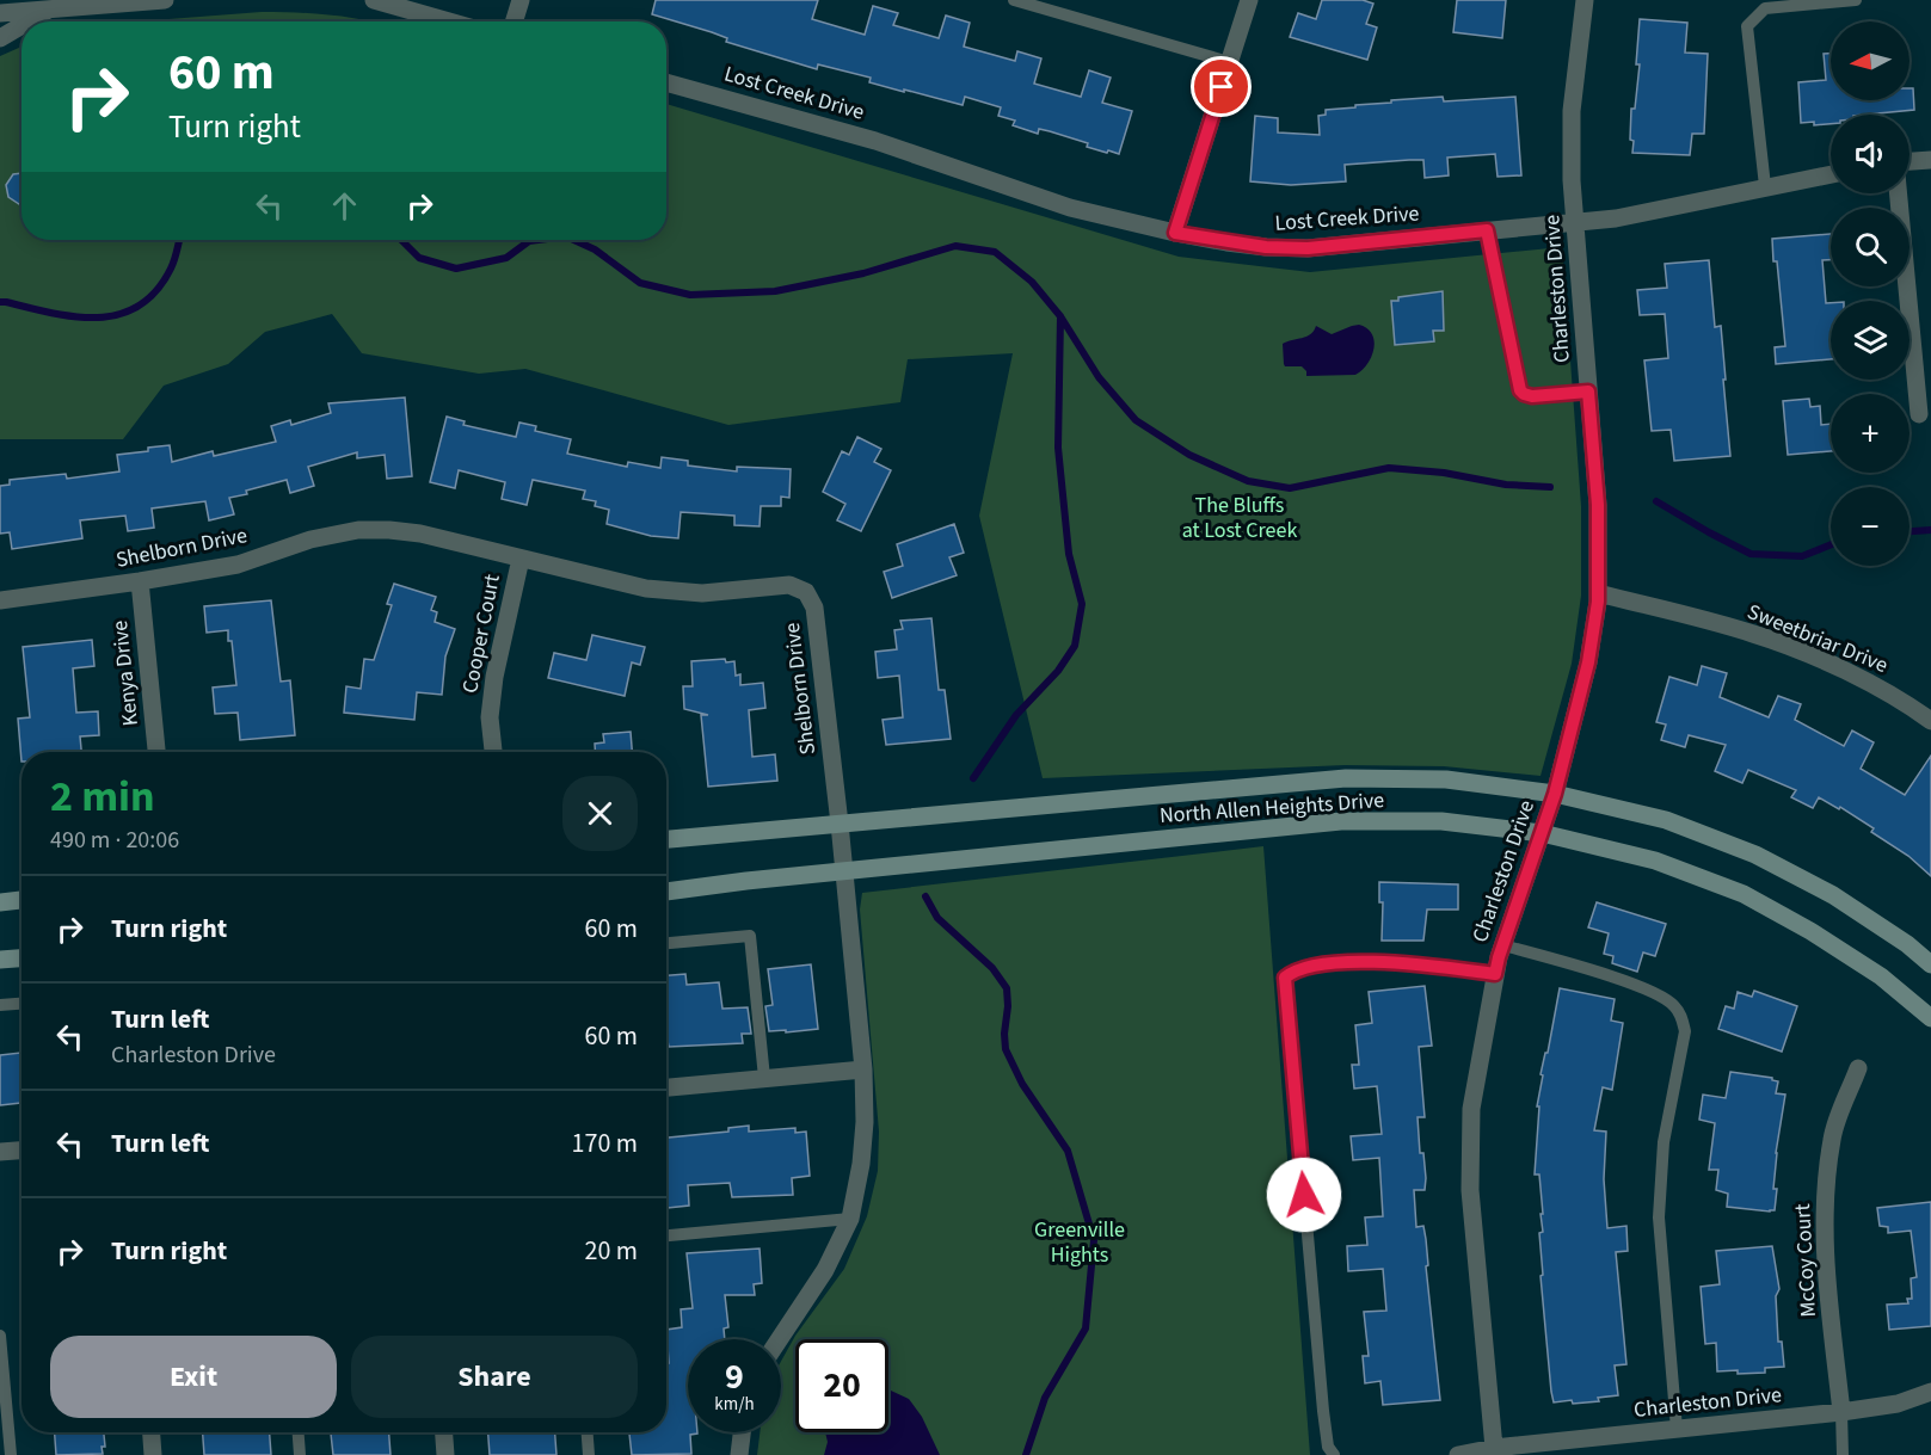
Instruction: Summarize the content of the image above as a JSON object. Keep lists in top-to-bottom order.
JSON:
{
  "streets": {
    "main road": ["North Allen Heights Drive"],
    "street": [
      "Lost Creek Drive",
      "Charleston Drive",
      "Shelborn Drive",
      "Cooper Court",
      "Sweetbriar Drive",
      "Kenya Drive",
      "McCoy Court"
    ]
  },
  "crossings": [
    ["Lost Creek Drive", "Charleston Drive"],
    ["Charleston Drive", "Sweetbriar Drive"],
    ["Charleston Drive", "North Allen Heights Drive"],
    ["Charleston Drive", "McCoy Court"],
    ["Shelborn Drive", "Cooper Court"],
    ["Shelborn Drive", "Kenya Drive"],
    ["Shelborn Drive", "North Allen Heights Drive"]
  ],
  "parks": ["The Bluffs at Lost Creek", "Greenville Hights"],
  "north": "left",
  "page": {
    "map_buttons": ["+", "−"],
    "turn": ["60 m", "Turn right"],
    "heading": ["2 min", "490 m · 20:06"],
    "list": [
      {
        "name": "Turn right",
        "value": "60 m"
      },
      {
        "name": "Turn left",
        "note": "Charleston Drive",
        "value": "60 m"
      },
      {
        "name": "Turn left",
        "value": "170 m"
      },
      {
        "name": "Turn right",
        "value": "20 m"
      }
    ],
    "buttons": ["Exit", "Share"],
    "speed": "9 km/h",
    "limit": "20"
  }
}
